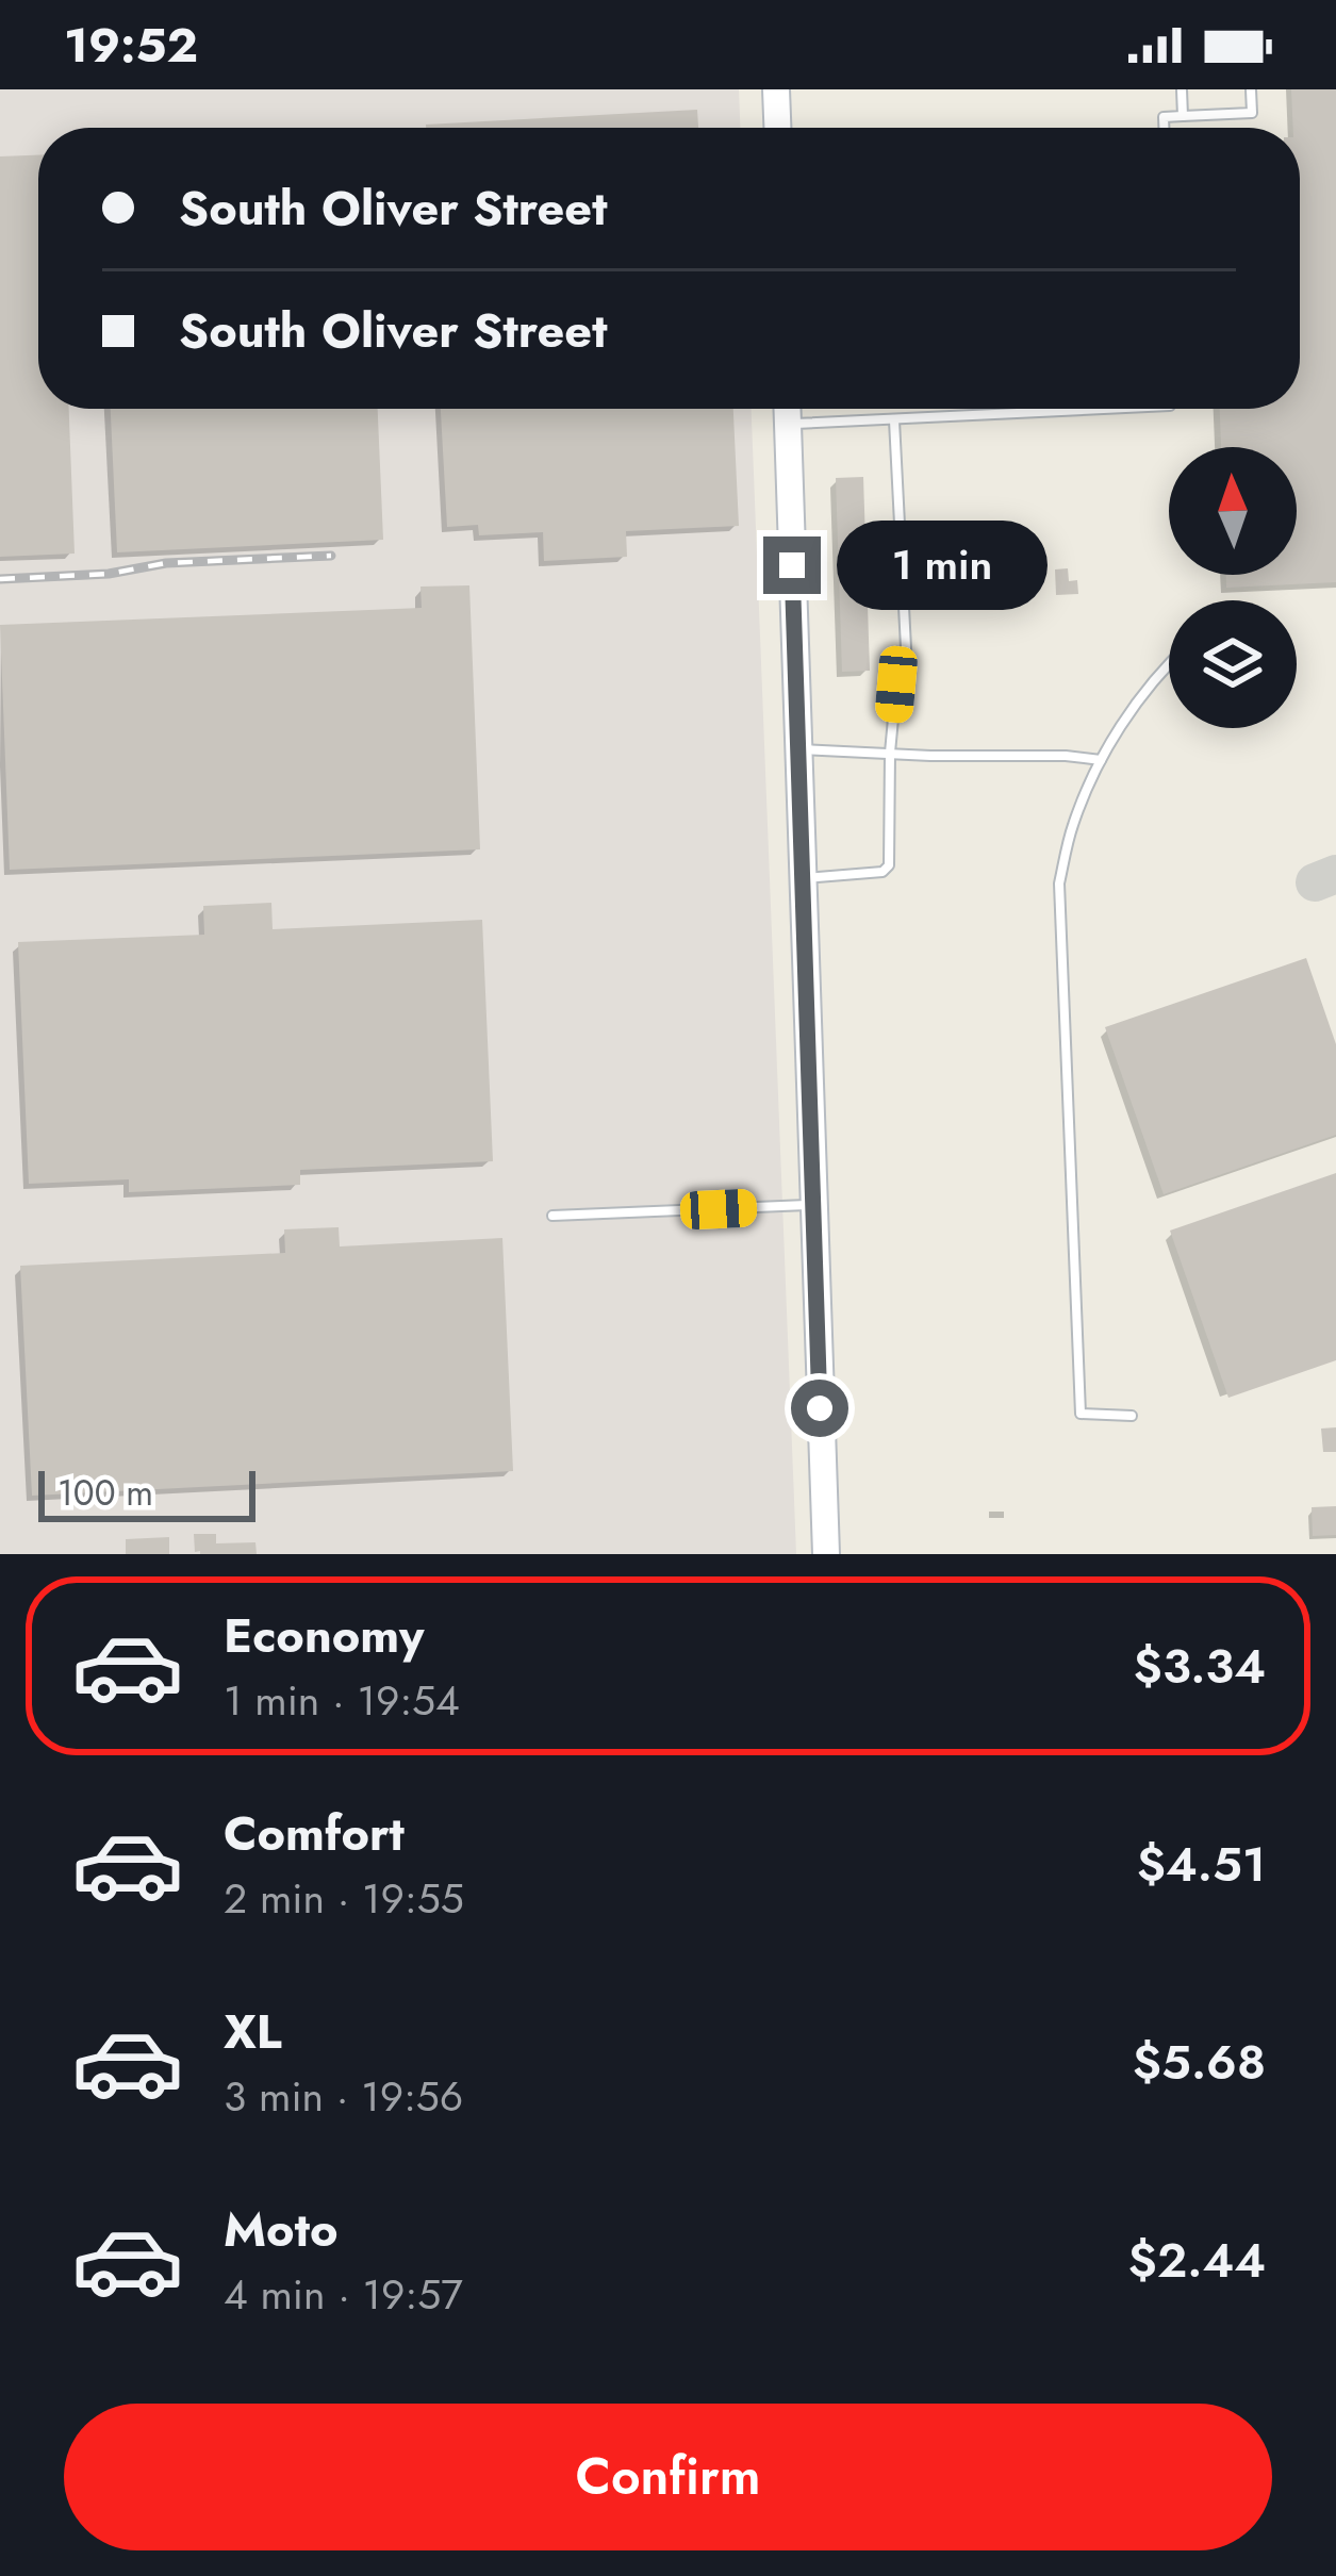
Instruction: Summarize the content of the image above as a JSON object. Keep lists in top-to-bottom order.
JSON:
{
  "scale_bar": "100 m",
  "north": "top",
  "page": {
    "status": "19:52",
    "banner": ["South Oliver Street", "South Oliver Street"],
    "bubble": "1 min",
    "scale": "100 m",
    "list": [
      {
        "name": "Economy",
        "note": "1 min · 19:54",
        "value": "$3.34"
      },
      {
        "name": "Comfort",
        "note": "2 min · 19:55",
        "value": "$4.51"
      },
      {
        "name": "XL",
        "note": "3 min · 19:56",
        "value": "$5.68"
      },
      {
        "name": "Moto",
        "note": "4 min · 19:57",
        "value": "$2.44"
      }
    ],
    "buttons": "Confirm"
  }
}
